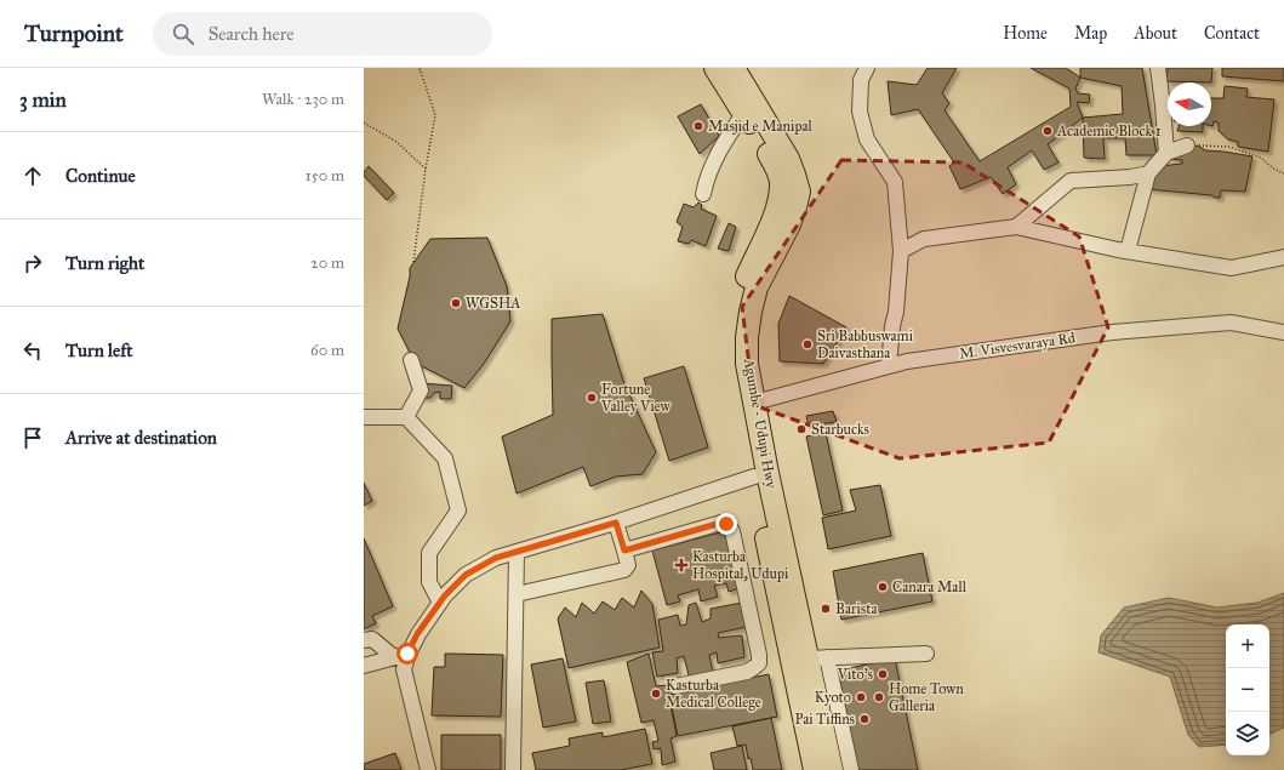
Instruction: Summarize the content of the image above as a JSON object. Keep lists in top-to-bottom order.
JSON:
{
  "streets": {
    "highway": ["Agumbe - Udupi Hwy"],
    "street": ["M. Visvesvaraya Rd"]
  },
  "crossings": [
    ["M. Visvesvaraya Rd", "Agumbe - Udupi Hwy"]
  ],
  "places": {
    "other": [
      "Masjid e Manipal",
      "Academic Block 1",
      "WGSHA",
      "Sri Babbuswami Daivasthana",
      "Fortune Valley View",
      "Starbucks",
      "Canara Mall",
      "Barista",
      "Vito's",
      "Kasturba Medical College",
      "Kyoto",
      "Home Town Galleria",
      "Pai Tiffins"
    ],
    "health": ["Kasturba Hospital, Udupi"]
  },
  "north": "left",
  "page": {
    "header": "Turnpoint",
    "search": "Search here",
    "nav": [
      "Home",
      "Map",
      "About",
      "Contact"
    ],
    "heading": ["3 min", "Walk · 230 m"],
    "list": [
      ["Continue", "150 m"],
      ["Turn right", "20 m"],
      ["Turn left", "60 m"],
      "Arrive at destination"
    ],
    "map_buttons": ["+", "−"]
  }
}
